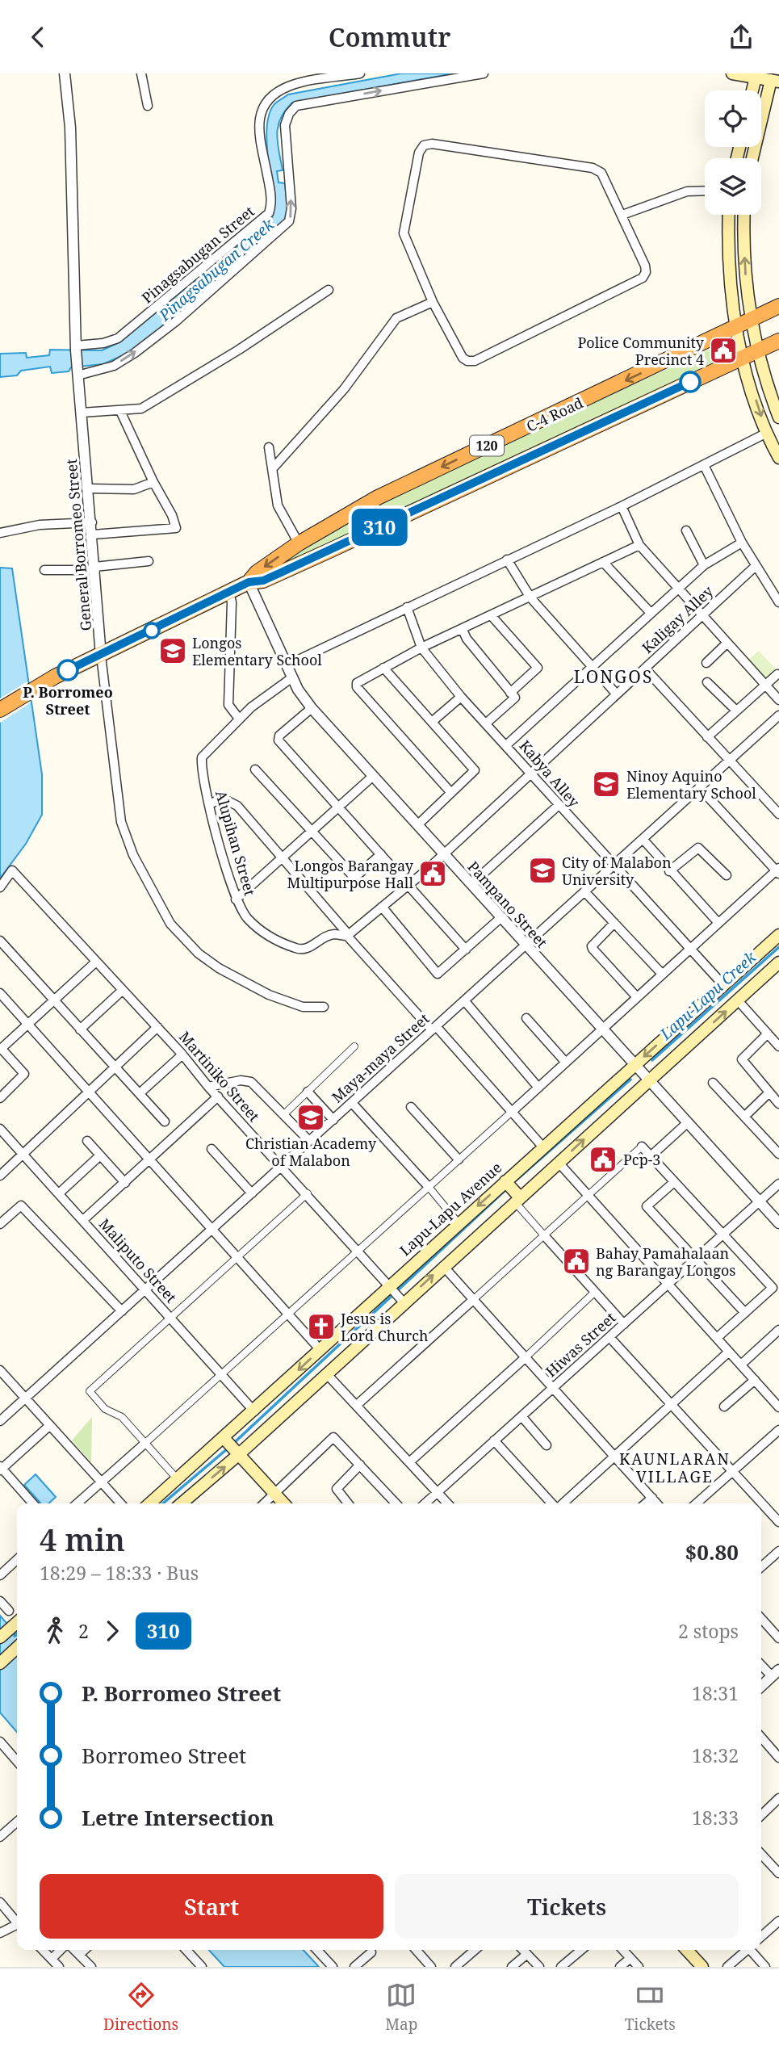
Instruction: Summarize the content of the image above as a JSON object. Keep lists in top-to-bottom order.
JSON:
{
  "streets": {
    "highway": ["C-4 Road", "120"],
    "main road": ["Lapu-Lapu Avenue"],
    "street": [
      "Pinagsabugan Street",
      "General Borromeo Street",
      "Kaligay Alley",
      "Kabya Alley",
      "Alupihan Street",
      "Pampano Street",
      "Maya-maya Street",
      "Martiniko Street",
      "Maliputo Street",
      "Hiwas Street"
    ]
  },
  "crossings": [
    ["Pinagsabugan Street", "General Borromeo Street"],
    ["C-4 Road", "General Borromeo Street"],
    ["C-4 Road", "Pampano Street"],
    ["Kaligay Alley", "Kabya Alley"],
    ["Kaligay Alley", "Alupihan Street"],
    ["Kaligay Alley", "Pampano Street"],
    ["Kabya Alley", "Maya-maya Street"],
    ["Kabya Alley", "Lapu-Lapu Avenue"],
    ["Alupihan Street", "Pampano Street"],
    ["Pampano Street", "Maya-maya Street"],
    ["Pampano Street", "Lapu-Lapu Avenue"],
    ["Pampano Street", "Hiwas Street"],
    ["Maya-maya Street", "Martiniko Street"],
    ["Maya-maya Street", "Maliputo Street"],
    ["Martiniko Street", "Lapu-Lapu Avenue"],
    ["Lapu-Lapu Avenue", "Maliputo Street"]
  ],
  "districts": ["LONGOS", "KAUNLARAN VILLAGE"],
  "water": ["Pinagsabugan Creek", "Lapu-Lapu Creek"],
  "places": {
    "public building": [
      "Police Community Precinct 4",
      "Longos Barangay Multipurpose Hall",
      "Pcp-3",
      "Bahay Pamahalaan ng Barangay Longos"
    ],
    "school or university": [
      "Longos Elementary School",
      "Ninoy Aquino Elementary School",
      "City of Malabon University",
      "Christian Academy of Malabon"
    ],
    "other": ["P. Borromeo Street"],
    "church": ["Jesus is Lord Church"]
  },
  "lines": ["bus line 310"],
  "page": {
    "header": "Commutr",
    "on_map": "310",
    "heading": ["4 min", "18:29 – 18:33 · Bus", "$0.80"],
    "legs": ["2", "310", "2 stops"],
    "list": [
      {
        "name": "P. Borromeo Street",
        "value": "18:31"
      },
      {
        "name": "Borromeo Street",
        "value": "18:32"
      },
      {
        "name": "Letre Intersection",
        "value": "18:33"
      }
    ],
    "buttons": ["Start", "Tickets"],
    "tabs": ["Directions", "Map", "Tickets"]
  }
}
